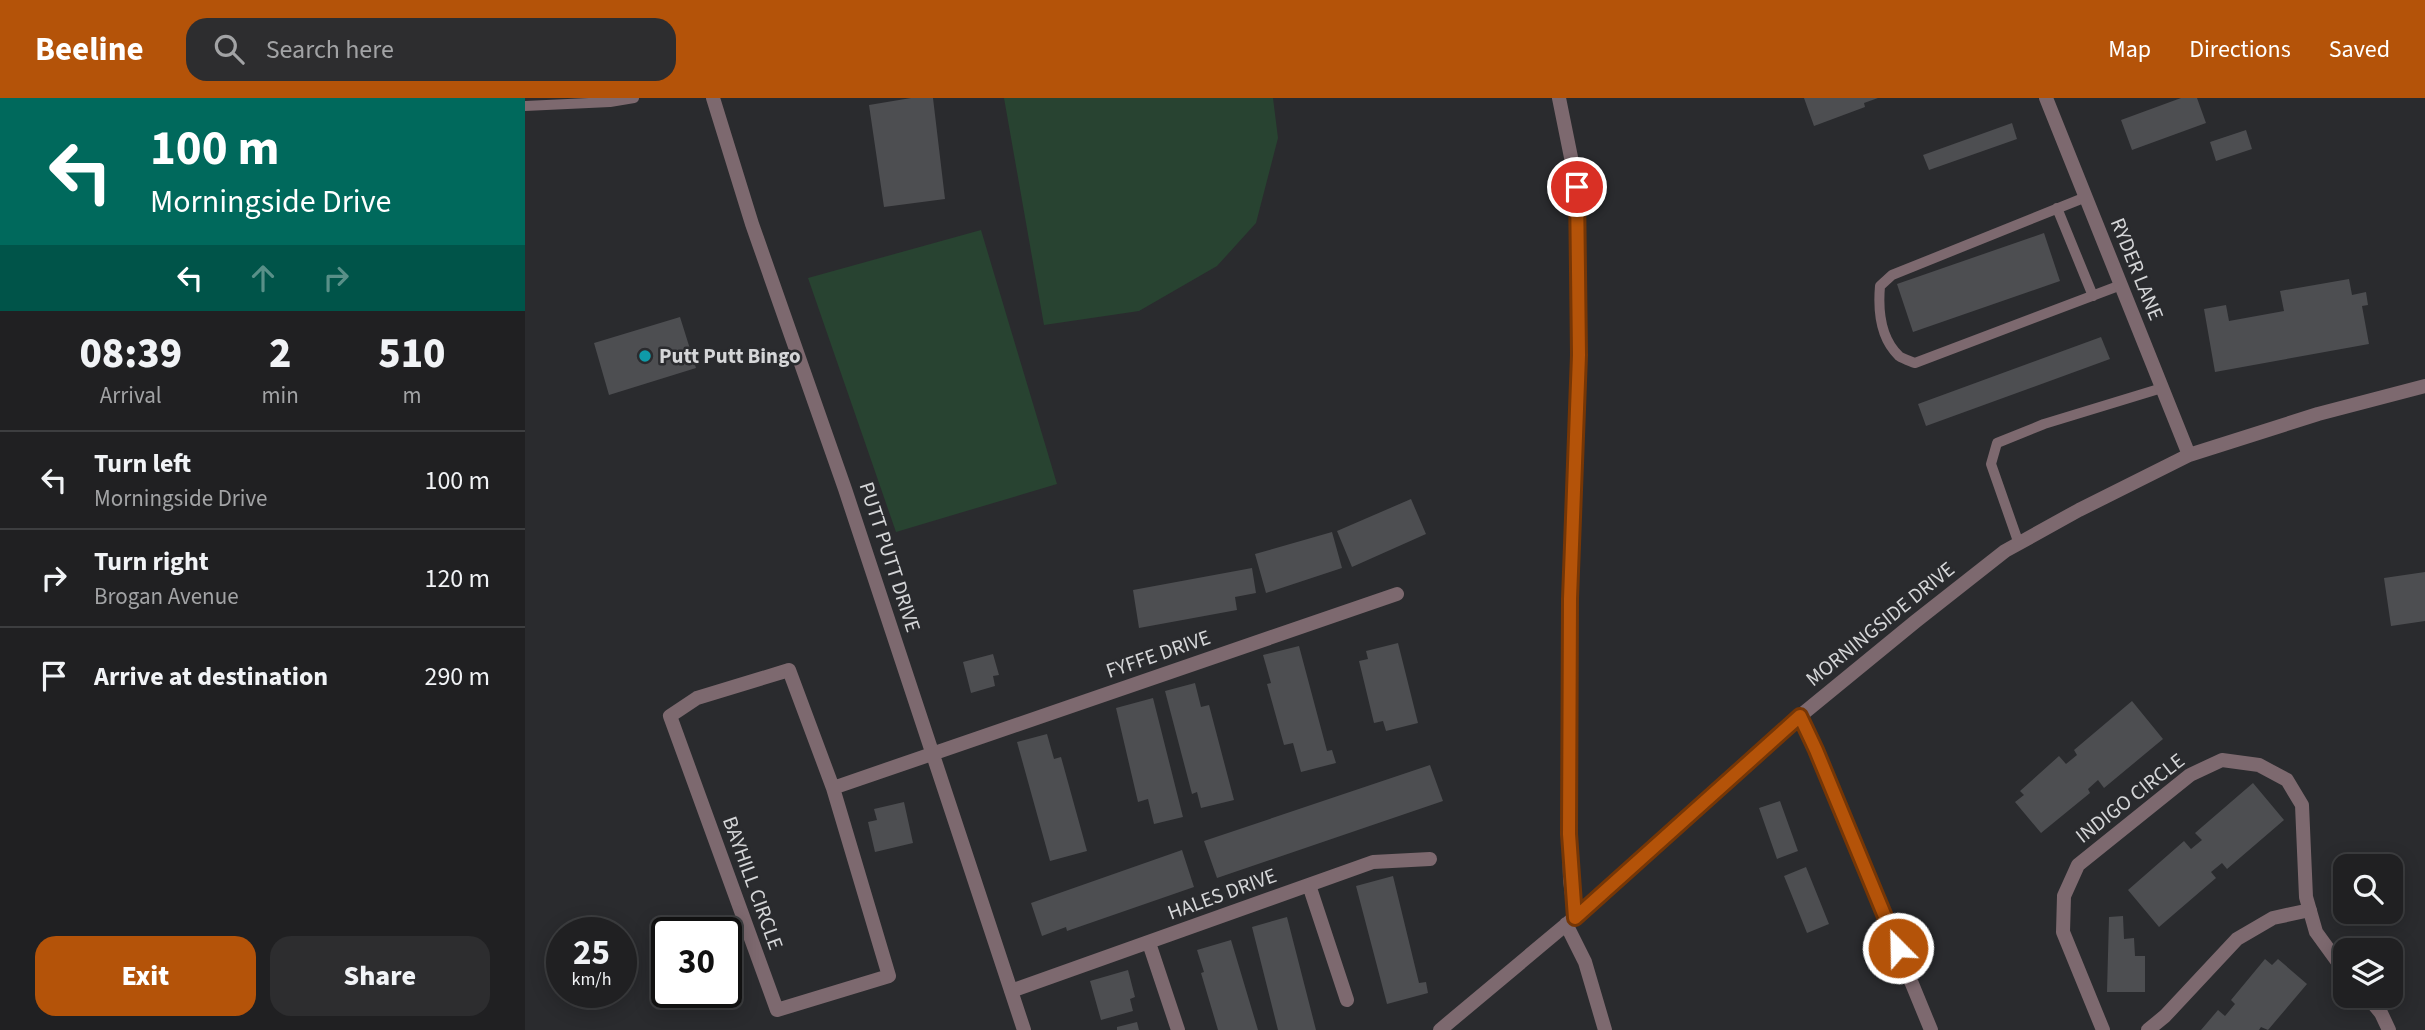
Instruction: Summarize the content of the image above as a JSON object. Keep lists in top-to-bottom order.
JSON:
{
  "streets": {
    "street": [
      "RYDER LANE",
      "PUTT PUTT DRIVE",
      "MORNINGSIDE DRIVE",
      "FYFFE DRIVE",
      "INDIGO CIRCLE",
      "BAYHILL CIRCLE",
      "HALES DRIVE"
    ]
  },
  "crossings": [
    ["RYDER LANE", "MORNINGSIDE DRIVE"],
    ["PUTT PUTT DRIVE", "FYFFE DRIVE"],
    ["PUTT PUTT DRIVE", "HALES DRIVE"]
  ],
  "places": ["Putt Putt Bingo"],
  "page": {
    "header": "Beeline",
    "search": "Search here",
    "nav": ["Map", "Directions", "Saved"],
    "turn": ["100 m", "Morningside Drive"],
    "eta": [
      "08:39",
      "Arrival",
      "2",
      "min",
      "510",
      "m"
    ],
    "list": [
      {
        "name": "Turn left",
        "note": "Morningside Drive",
        "value": "100 m"
      },
      {
        "name": "Turn right",
        "note": "Brogan Avenue",
        "value": "120 m"
      },
      {
        "name": "Arrive at destination",
        "value": "290 m"
      }
    ],
    "speed": "25 km/h",
    "limit": "30",
    "buttons": ["Exit", "Share"]
  }
}
